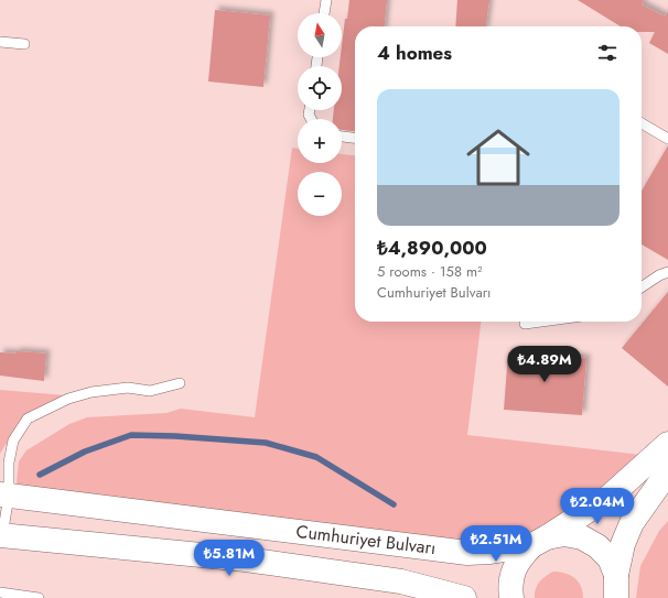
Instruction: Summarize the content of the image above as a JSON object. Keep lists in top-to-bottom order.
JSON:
{
  "streets": {
    "street": ["Cumhuriyet Bulvarı"]
  },
  "north": "top",
  "page": {
    "map_buttons": ["+", "−"],
    "heading": "4 homes",
    "list": [
      {
        "name": "₺4,890,000",
        "note": "5 rooms · 158 m² · Cumhuriyet Bulvarı"
      }
    ],
    "price": [
      "₺4.89M",
      "₺2.04M",
      "₺2.51M",
      "₺5.81M"
    ]
  }
}
